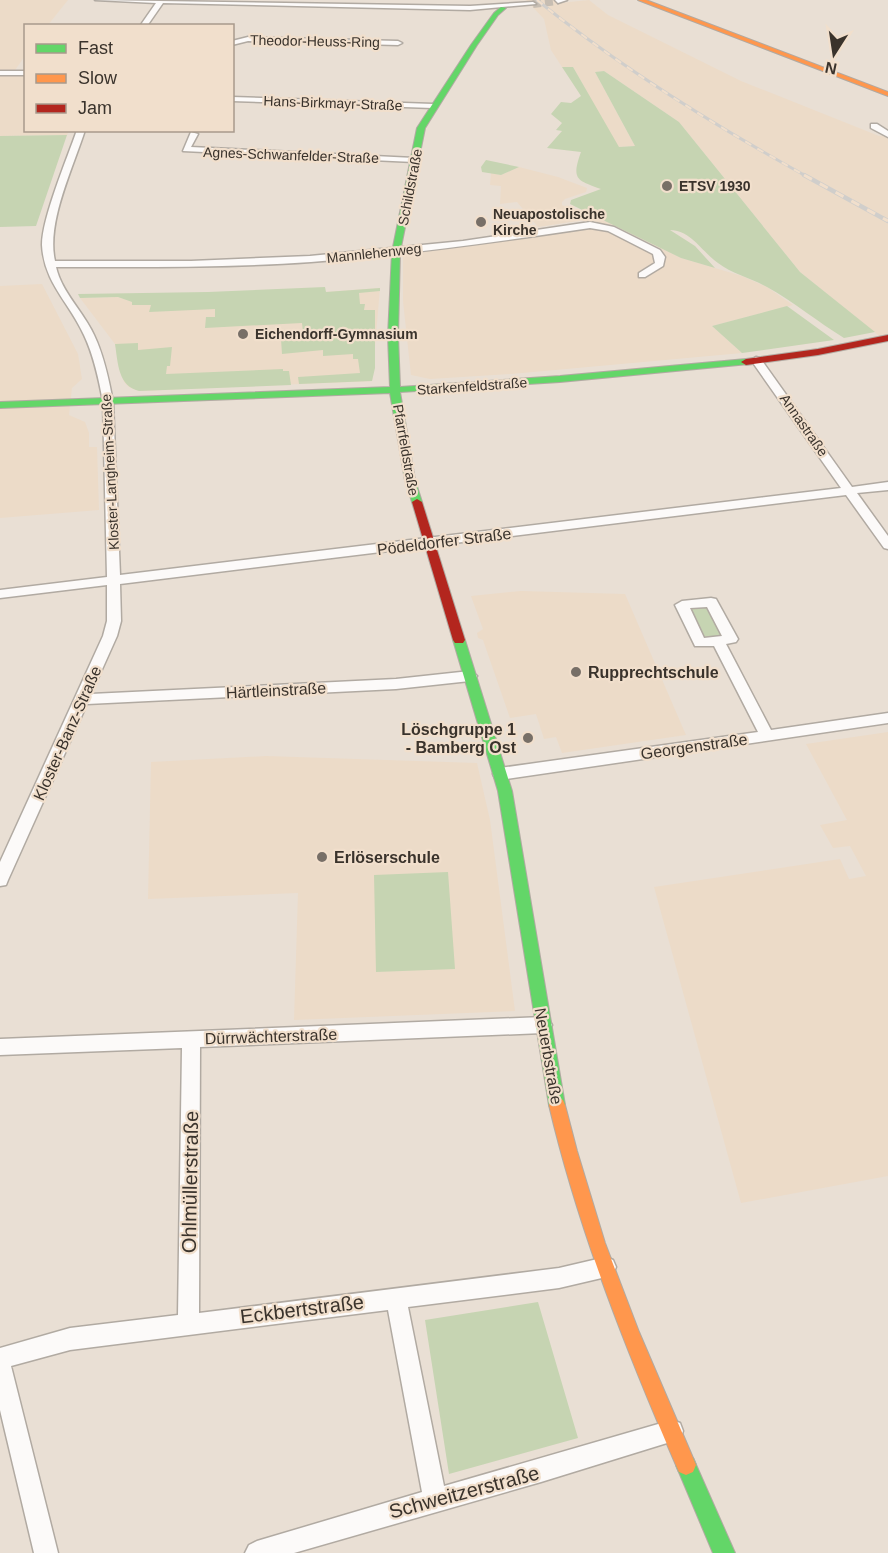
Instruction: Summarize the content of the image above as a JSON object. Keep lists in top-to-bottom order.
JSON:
{
  "streets": {
    "street": [
      "Theodor-Heuss-Ring",
      "Hans-Birkmayr-Straße",
      "Agnes-Schwanfelder-Straße",
      "Schildstraße",
      "Mannlehenweg",
      "Starkenfeldstraße",
      "Annastraße",
      "Pfarrfeldstraße",
      "Kloster-Langheim-Straße",
      "Pödeldorfer Straße",
      "Härtleinstraße",
      "Kloster-Banz-Straße",
      "Georgenstraße",
      "Dürrwächterstraße",
      "Neuerbstraße",
      "Ohlmüllerstraße",
      "Eckbertstraße",
      "Schweitzerstraße"
    ]
  },
  "crossings": [
    ["Hans-Birkmayr-Straße", "Schildstraße"],
    ["Agnes-Schwanfelder-Straße", "Schildstraße"],
    ["Schildstraße", "Mannlehenweg"],
    ["Schildstraße", "Starkenfeldstraße"],
    ["Schildstraße", "Pfarrfeldstraße"],
    ["Mannlehenweg", "Kloster-Langheim-Straße"],
    ["Starkenfeldstraße", "Annastraße"],
    ["Starkenfeldstraße", "Pfarrfeldstraße"],
    ["Starkenfeldstraße", "Kloster-Langheim-Straße"],
    ["Annastraße", "Pödeldorfer Straße"],
    ["Pfarrfeldstraße", "Pödeldorfer Straße"],
    ["Pfarrfeldstraße", "Neuerbstraße"],
    ["Kloster-Langheim-Straße", "Pödeldorfer Straße"],
    ["Kloster-Langheim-Straße", "Kloster-Banz-Straße"],
    ["Pödeldorfer Straße", "Kloster-Banz-Straße"],
    ["Pödeldorfer Straße", "Neuerbstraße"],
    ["Härtleinstraße", "Kloster-Banz-Straße"],
    ["Härtleinstraße", "Neuerbstraße"],
    ["Georgenstraße", "Neuerbstraße"],
    ["Dürrwächterstraße", "Neuerbstraße"],
    ["Dürrwächterstraße", "Ohlmüllerstraße"],
    ["Neuerbstraße", "Eckbertstraße"],
    ["Neuerbstraße", "Schweitzerstraße"],
    ["Ohlmüllerstraße", "Eckbertstraße"]
  ],
  "places": [
    "ETSV 1930",
    "Neuapostolische Kirche",
    "Eichendorff-Gymnasium",
    "Rupprechtschule",
    "Löschgruppe 1 - Bamberg Ost",
    "Erlöserschule"
  ],
  "legend": ["Fast", "Slow", "Jam"],
  "north": "bottom"
}
